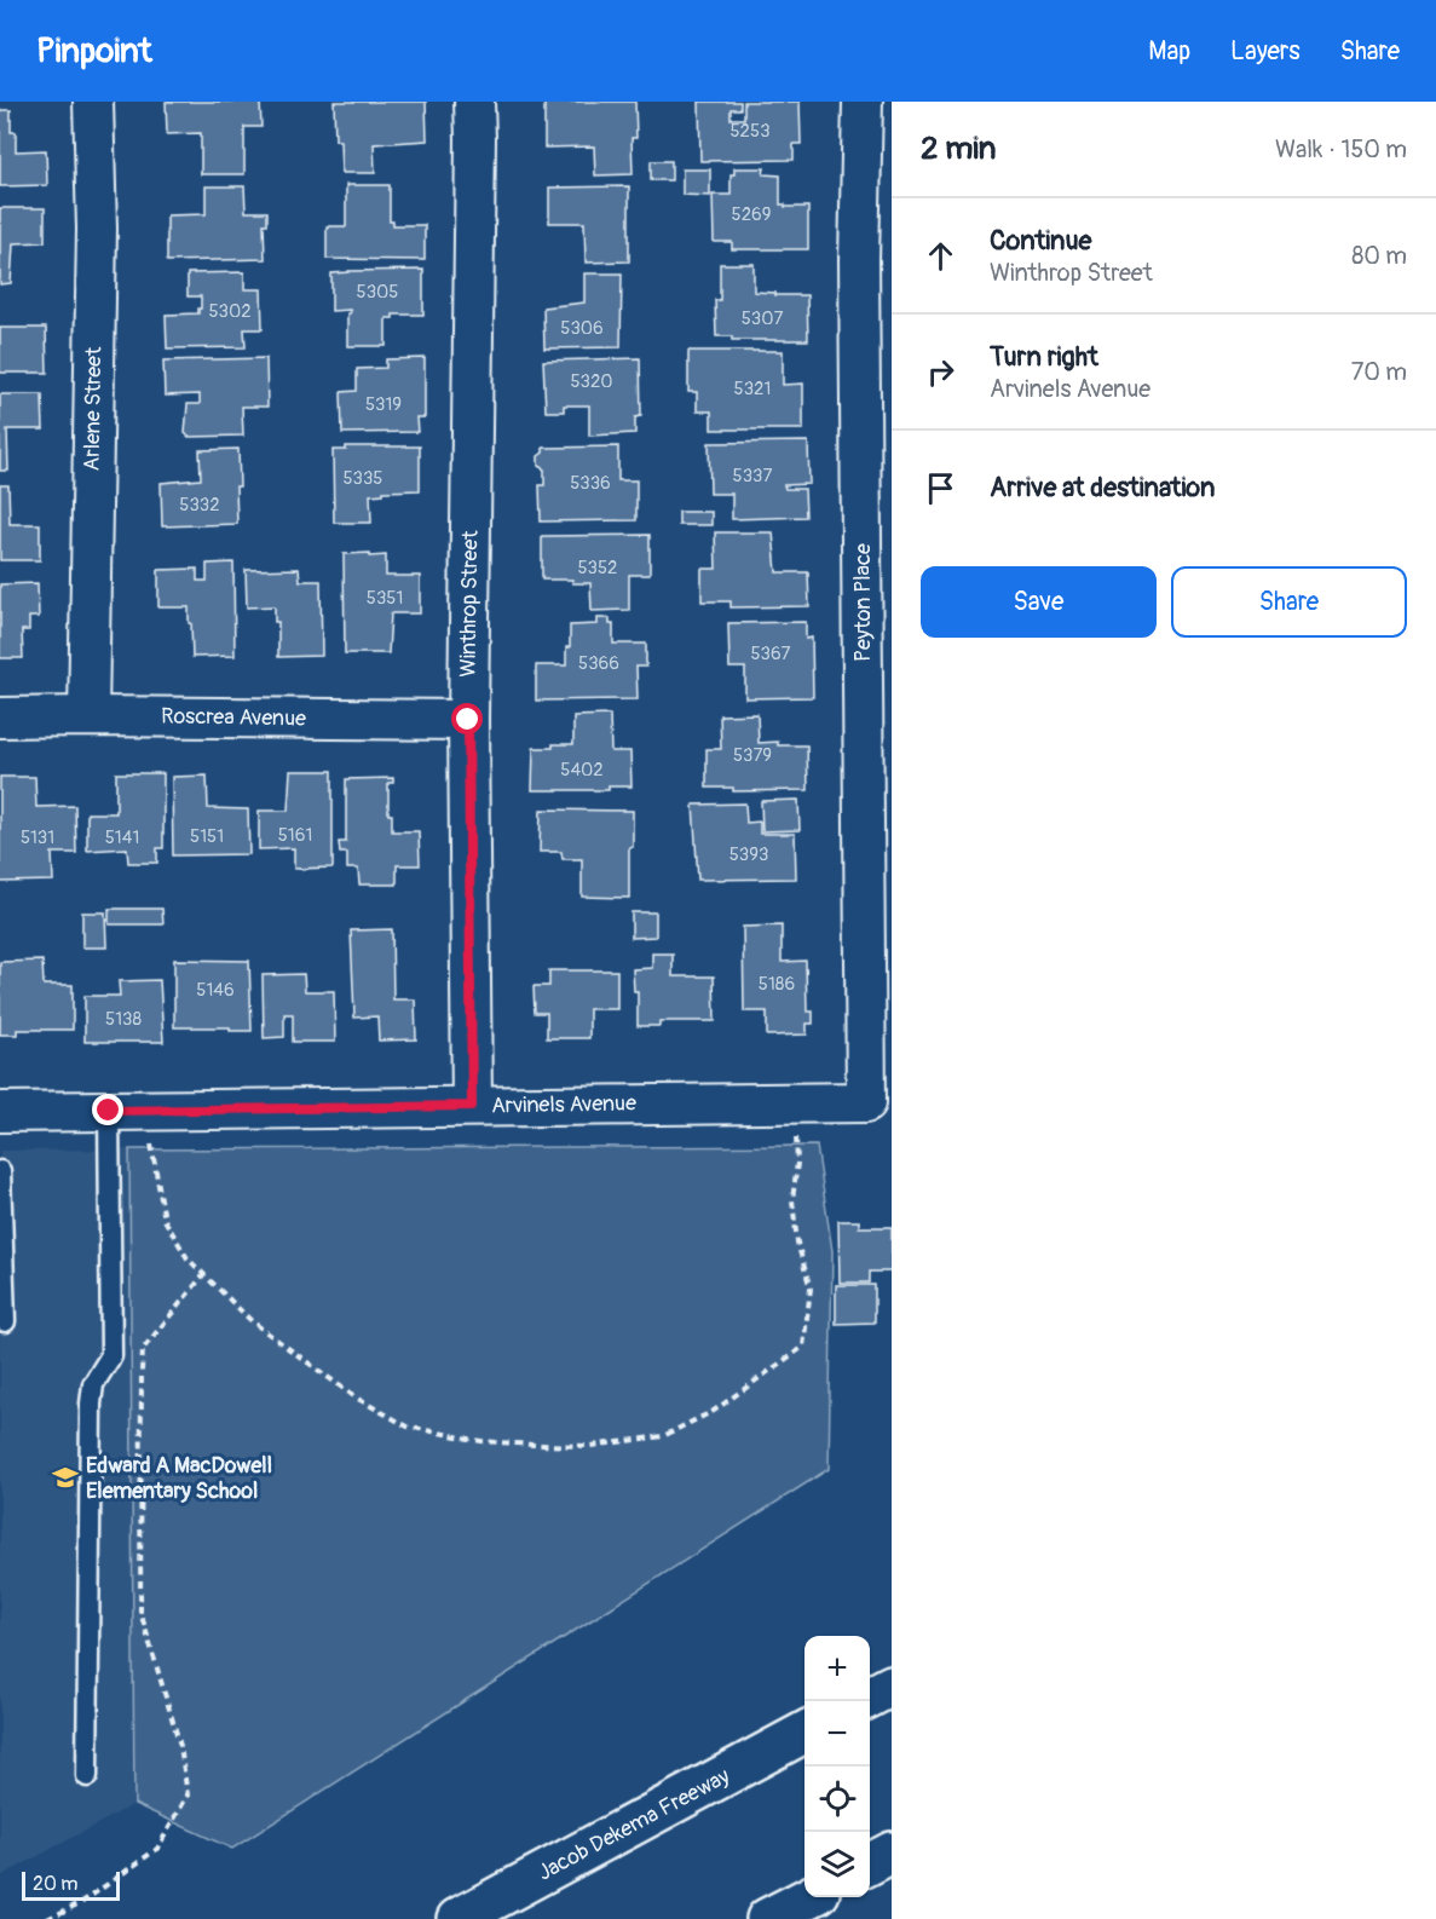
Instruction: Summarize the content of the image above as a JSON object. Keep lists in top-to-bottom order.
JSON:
{
  "streets": {
    "highway": ["Jacob Dekema Freeway"],
    "street": [
      "Arlene Street",
      "Peyton Place",
      "Winthrop Street",
      "Roscrea Avenue",
      "Arvinels Avenue"
    ]
  },
  "crossings": [
    ["Arlene Street", "Roscrea Avenue"],
    ["Peyton Place", "Arvinels Avenue"],
    ["Winthrop Street", "Roscrea Avenue"],
    ["Winthrop Street", "Arvinels Avenue"]
  ],
  "places": {
    "school or university": ["Edward A MacDowell Elementary School"]
  },
  "house_numbers": [
    "5253",
    "5269",
    "5305",
    "5302",
    "5307",
    "5306",
    "5320",
    "5321",
    "5319",
    "5337",
    "5335",
    "5336",
    "5332",
    "5352",
    "5351",
    "5367",
    "5366",
    "5379",
    "5402",
    "5161",
    "5151",
    "5131",
    "5141",
    "5393",
    "5186",
    "5146",
    "5138"
  ],
  "scale_bar": "20 m",
  "page": {
    "header": "Pinpoint",
    "nav": ["Map", "Layers", "Share"],
    "heading": ["2 min", "Walk · 150 m"],
    "list": [
      ["Continue", "Winthrop Street", "80 m"],
      ["Turn right", "Arvinels Avenue", "70 m"],
      "Arrive at destination"
    ],
    "buttons": ["Save", "Share"],
    "map_buttons": ["+", "−"],
    "scale": "20 m"
  }
}
